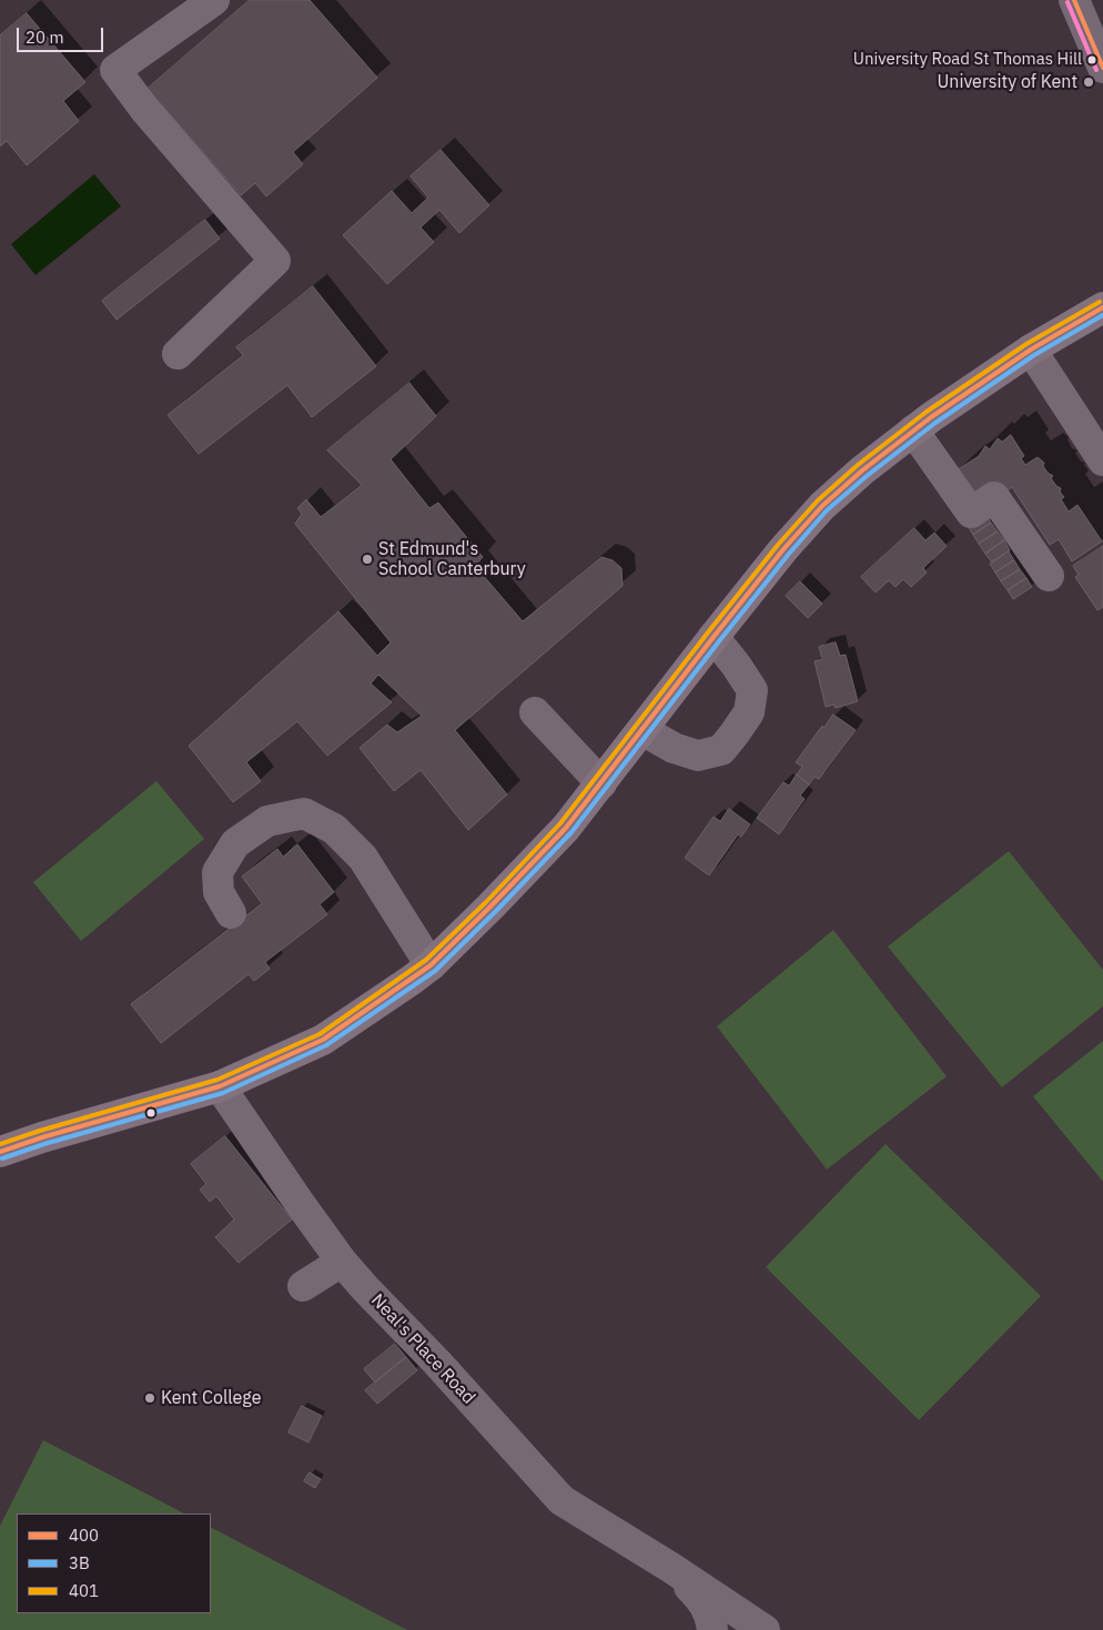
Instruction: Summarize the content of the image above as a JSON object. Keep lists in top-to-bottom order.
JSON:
{
  "streets": {
    "street": ["Neal's Place Road"]
  },
  "places": [
    "University Road St Thomas Hill",
    "University of Kent",
    "St Edmund's School Canterbury",
    "Kent College"
  ],
  "lines": ["transit line 400", "transit line 401", "transit line 3B"],
  "legend": ["400", "3B", "401"],
  "scale_bar": "20 m"
}
